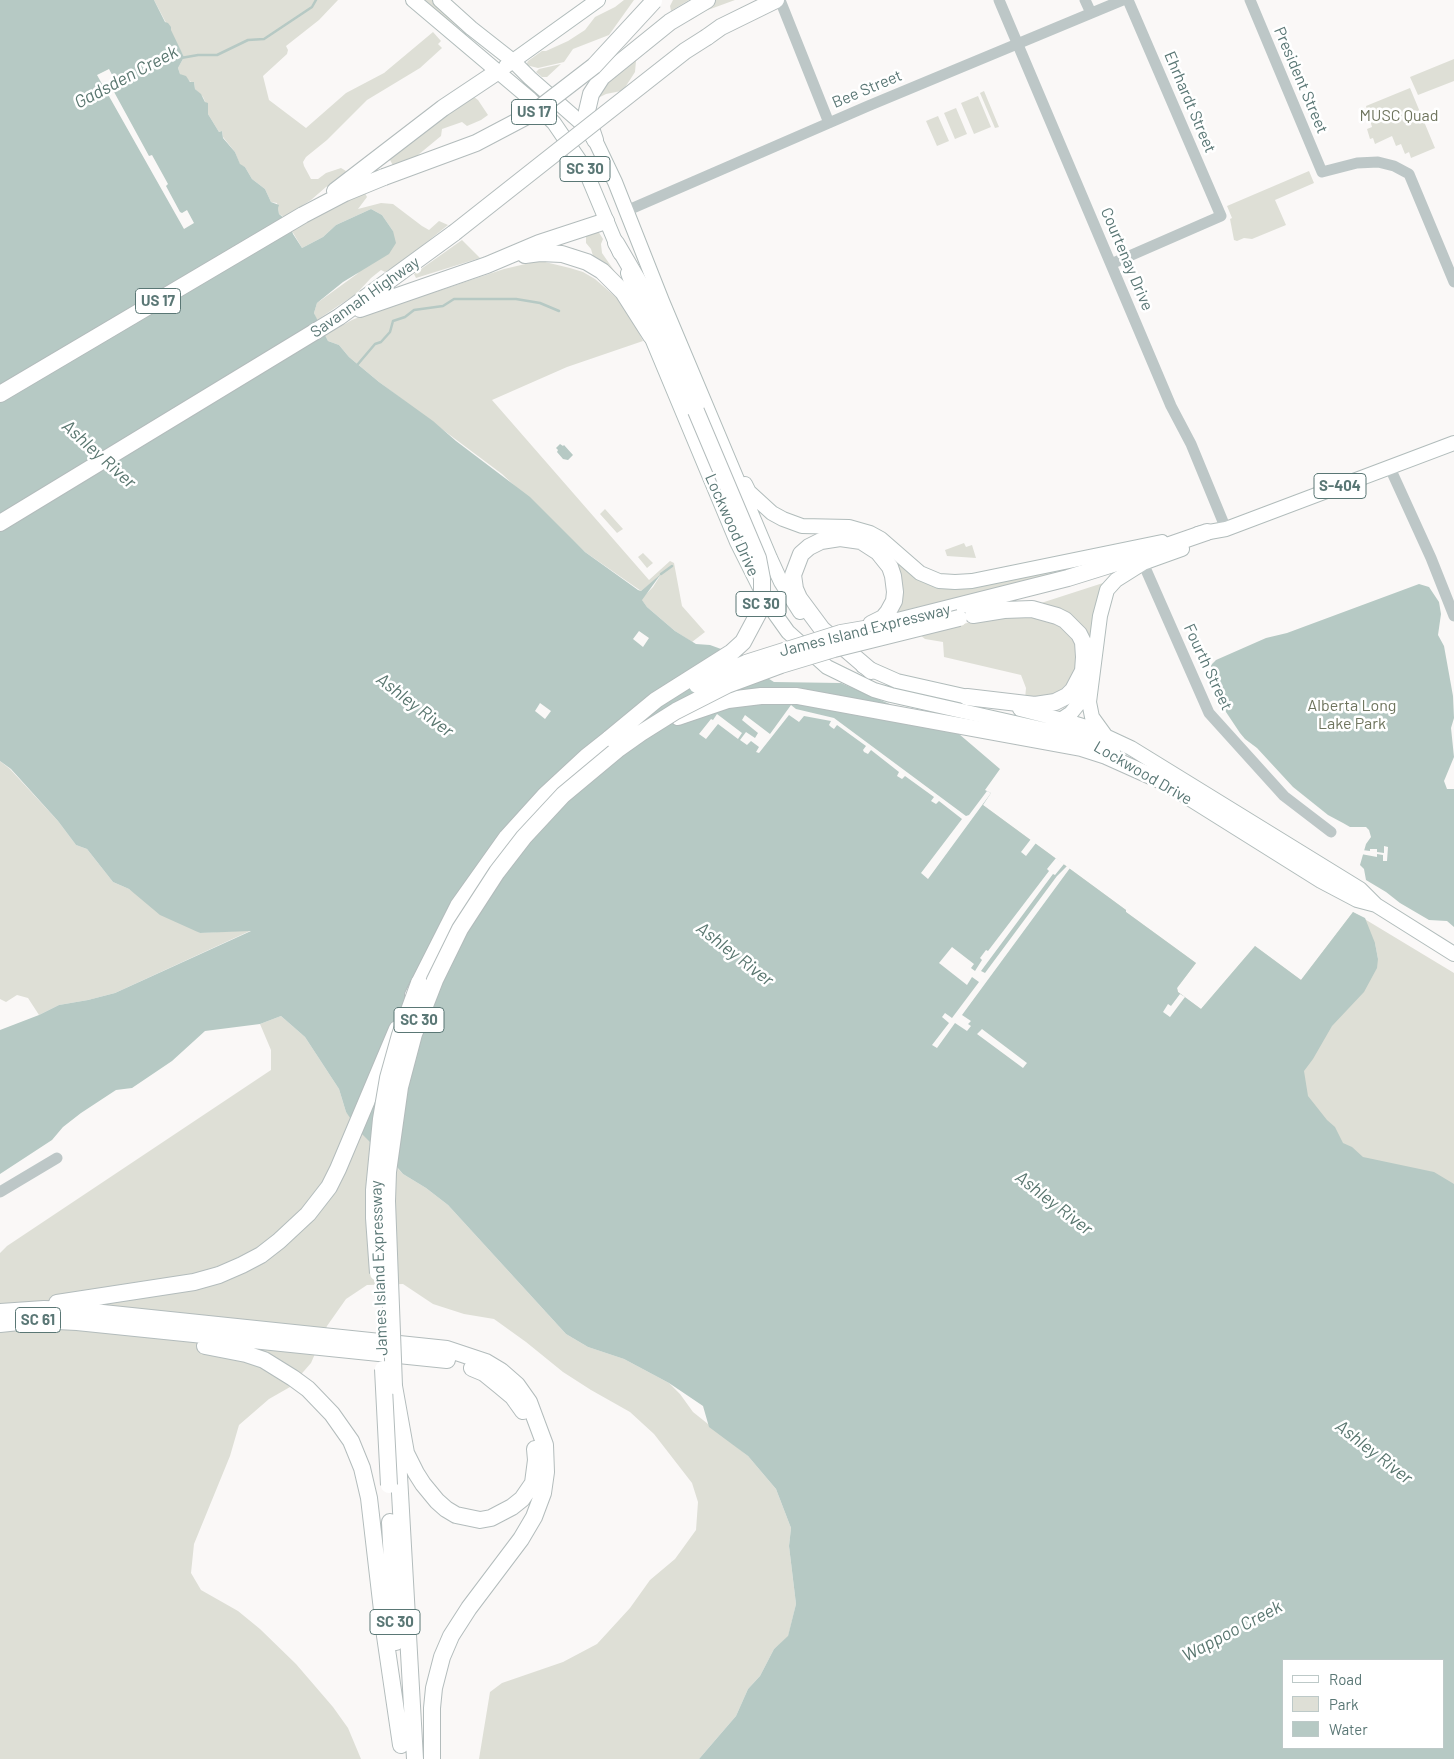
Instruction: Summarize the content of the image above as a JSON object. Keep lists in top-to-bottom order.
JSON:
{
  "streets": {
    "highway": [
      "US 17",
      "SC 30",
      "Savannah Highway",
      "James Island Expressway",
      "SC 61"
    ],
    "main road": ["S-404", "Lockwood Drive"],
    "street": [
      "President Street",
      "Bee Street",
      "Ehrhardt Street",
      "Courtenay Drive",
      "Fourth Street"
    ]
  },
  "crossings": [
    ["Bee Street", "Courtenay Drive"],
    ["Bee Street", "Lockwood Drive"],
    ["Ehrhardt Street", "Courtenay Drive"],
    ["SC 30", "Lockwood Drive"],
    ["SC 30", "James Island Expressway"],
    ["Courtenay Drive", "S-404"],
    ["S-404", "James Island Expressway"],
    ["S-404", "Fourth Street"],
    ["James Island Expressway", "Fourth Street"]
  ],
  "water": ["Gadsden Creek", "Ashley River", "Wappoo Creek"],
  "parks": ["MUSC Quad", "Alberta Long Lake Park"],
  "legend": ["Road", "Park", "Water"]
}
